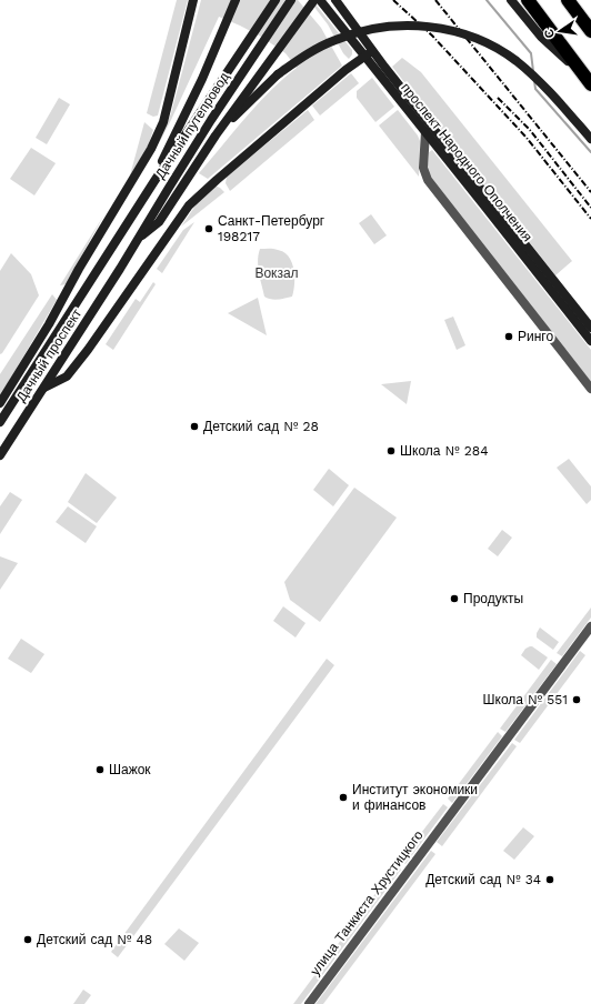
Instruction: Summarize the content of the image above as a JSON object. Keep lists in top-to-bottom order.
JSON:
{
  "streets": {
    "main road": ["Дачный путепровод", "проспект Народного Ополчения", "Дачный проспект"],
    "street": ["улица Танкиста Хрустицкого"]
  },
  "crossings": [
    ["Дачный путепровод", "Дачный проспект"]
  ],
  "parks": ["Вокзал"],
  "places": [
    "Санкт-Петербург 198217",
    "Ринго",
    "Детский сад № 28",
    "Школа № 284",
    "Продукты",
    "Школа № 551",
    "Шажок",
    "Институт экономики и финансов",
    "Детский сад № 34",
    "Детский сад № 48"
  ],
  "north": "left"
}
